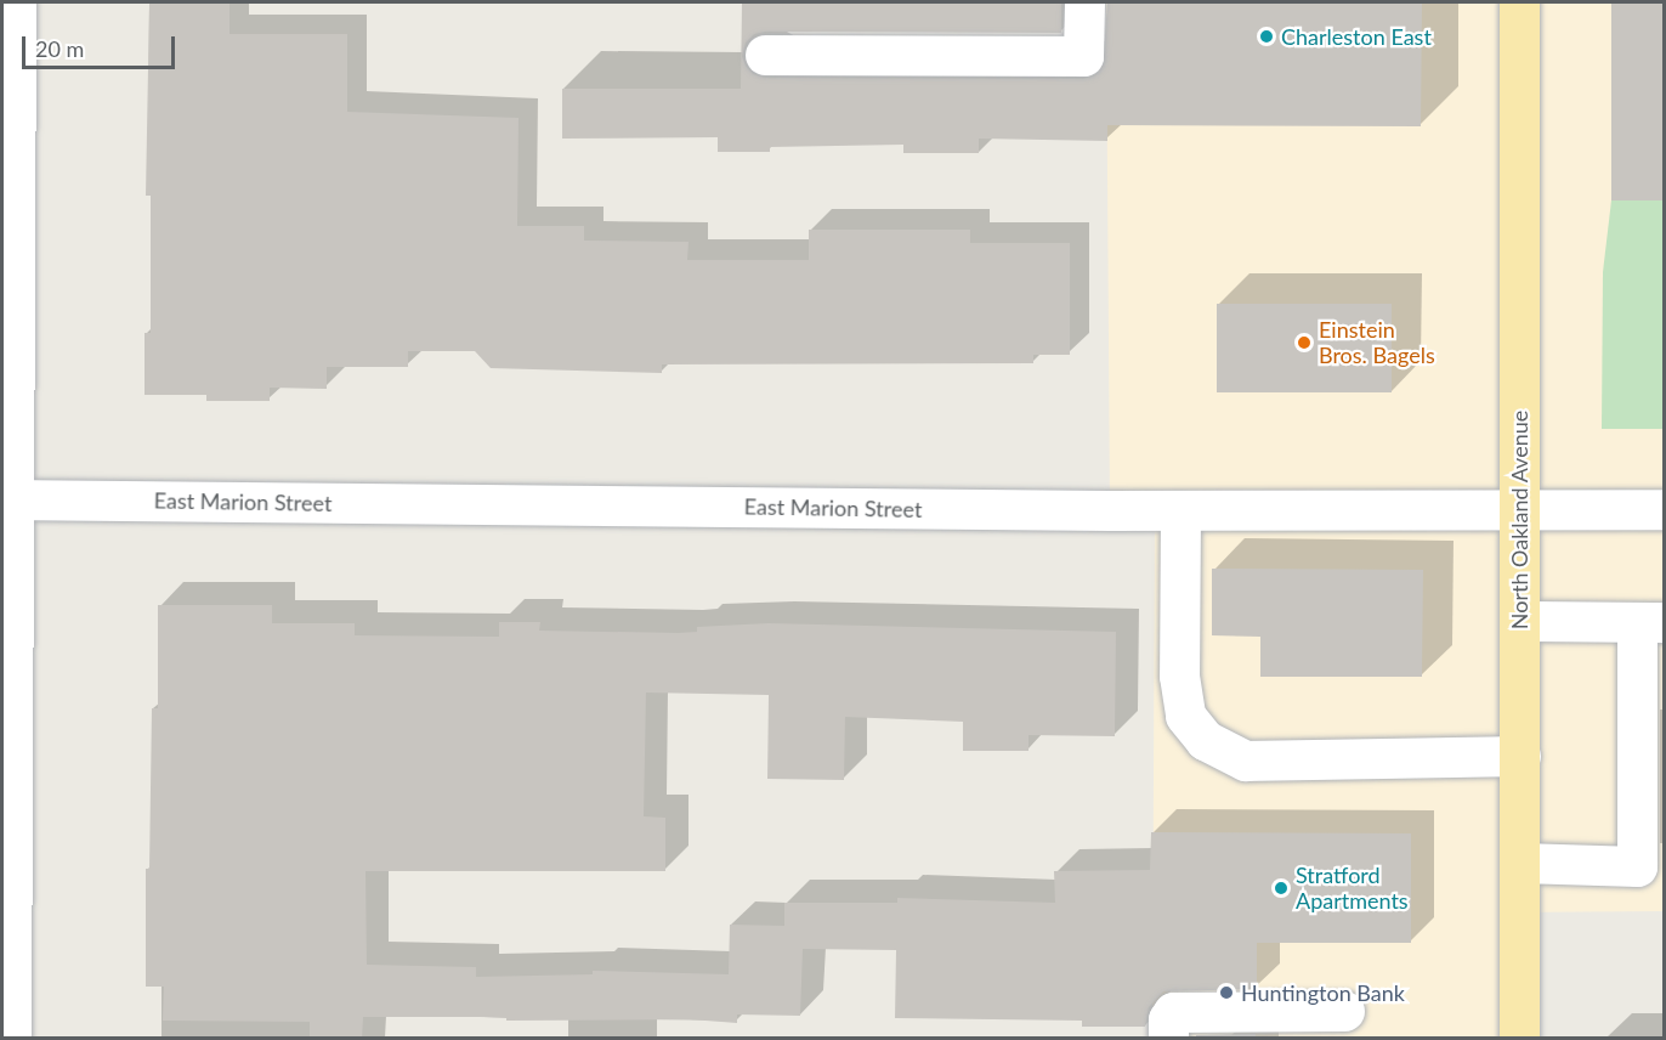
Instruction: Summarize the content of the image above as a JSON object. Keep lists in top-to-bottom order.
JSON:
{
  "streets": {
    "main road": ["North Oakland Avenue"],
    "street": ["East Marion Street"]
  },
  "crossings": [
    ["East Marion Street", "North Oakland Avenue"]
  ],
  "places": [
    "Charleston East",
    "Einstein Bros. Bagels",
    "Stratford Apartments",
    "Huntington Bank"
  ],
  "scale_bar": "20 m"
}
